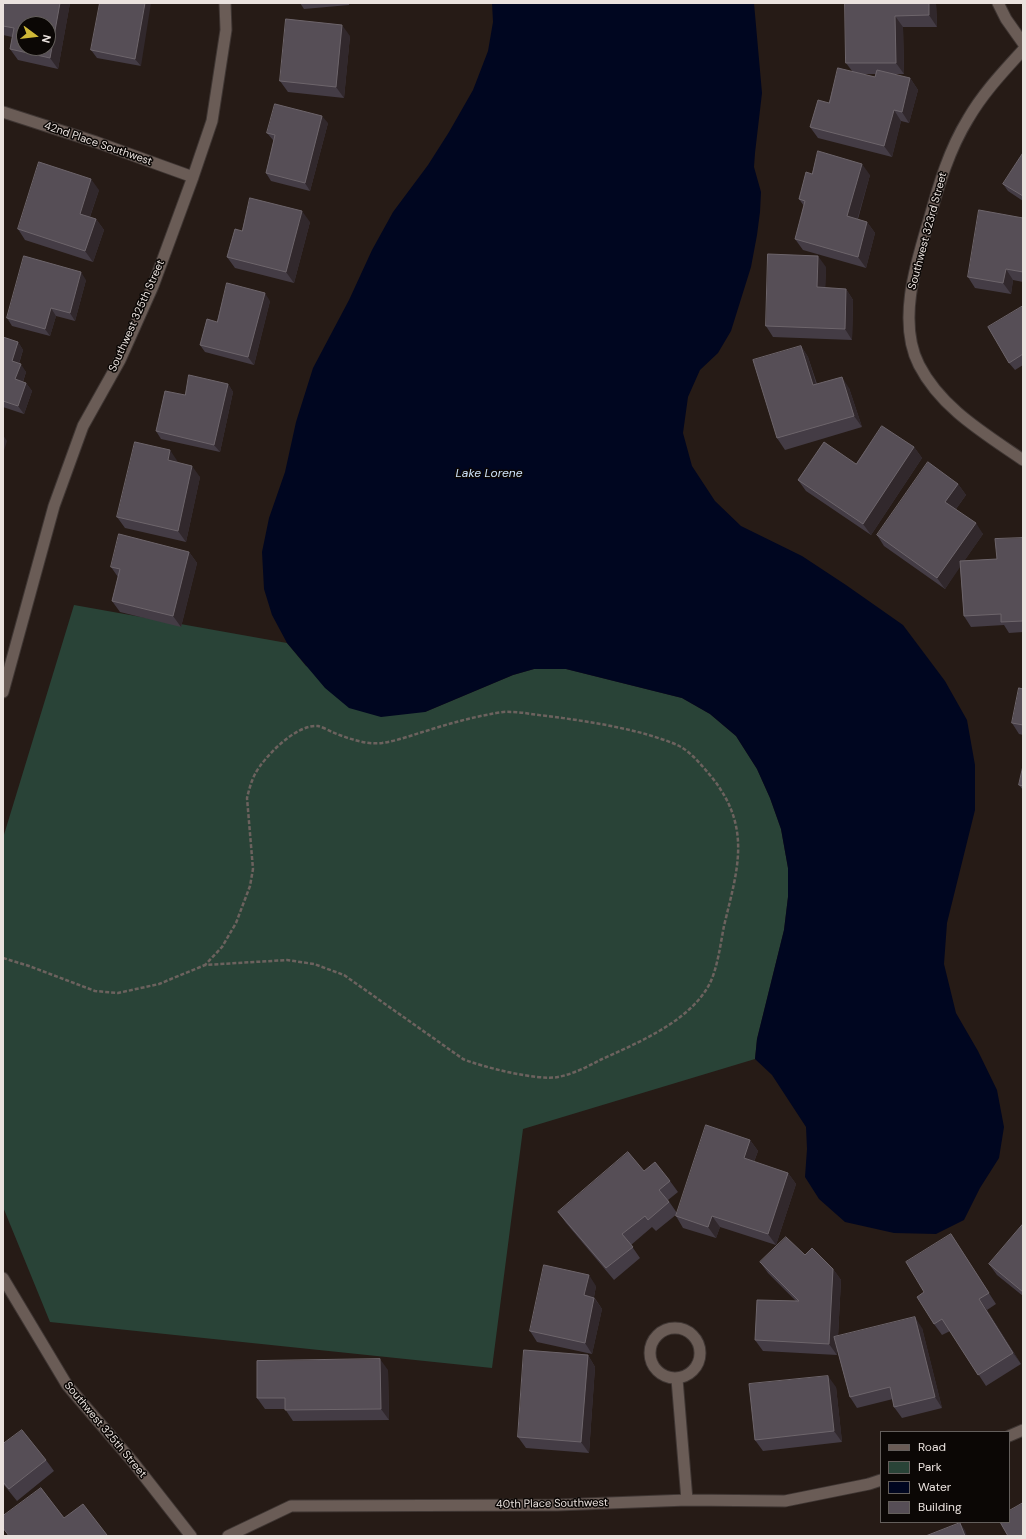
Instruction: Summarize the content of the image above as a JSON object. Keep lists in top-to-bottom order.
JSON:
{
  "streets": {
    "street": [
      "42nd Place Southwest",
      "Southwest 323rd Street",
      "Southwest 325th Street",
      "40th Place Southwest"
    ]
  },
  "crossings": [
    ["42nd Place Southwest", "Southwest 325th Street"]
  ],
  "water": ["Lake Lorene"],
  "legend": [
    "Road",
    "Park",
    "Water",
    "Building"
  ],
  "north": "right"
}
